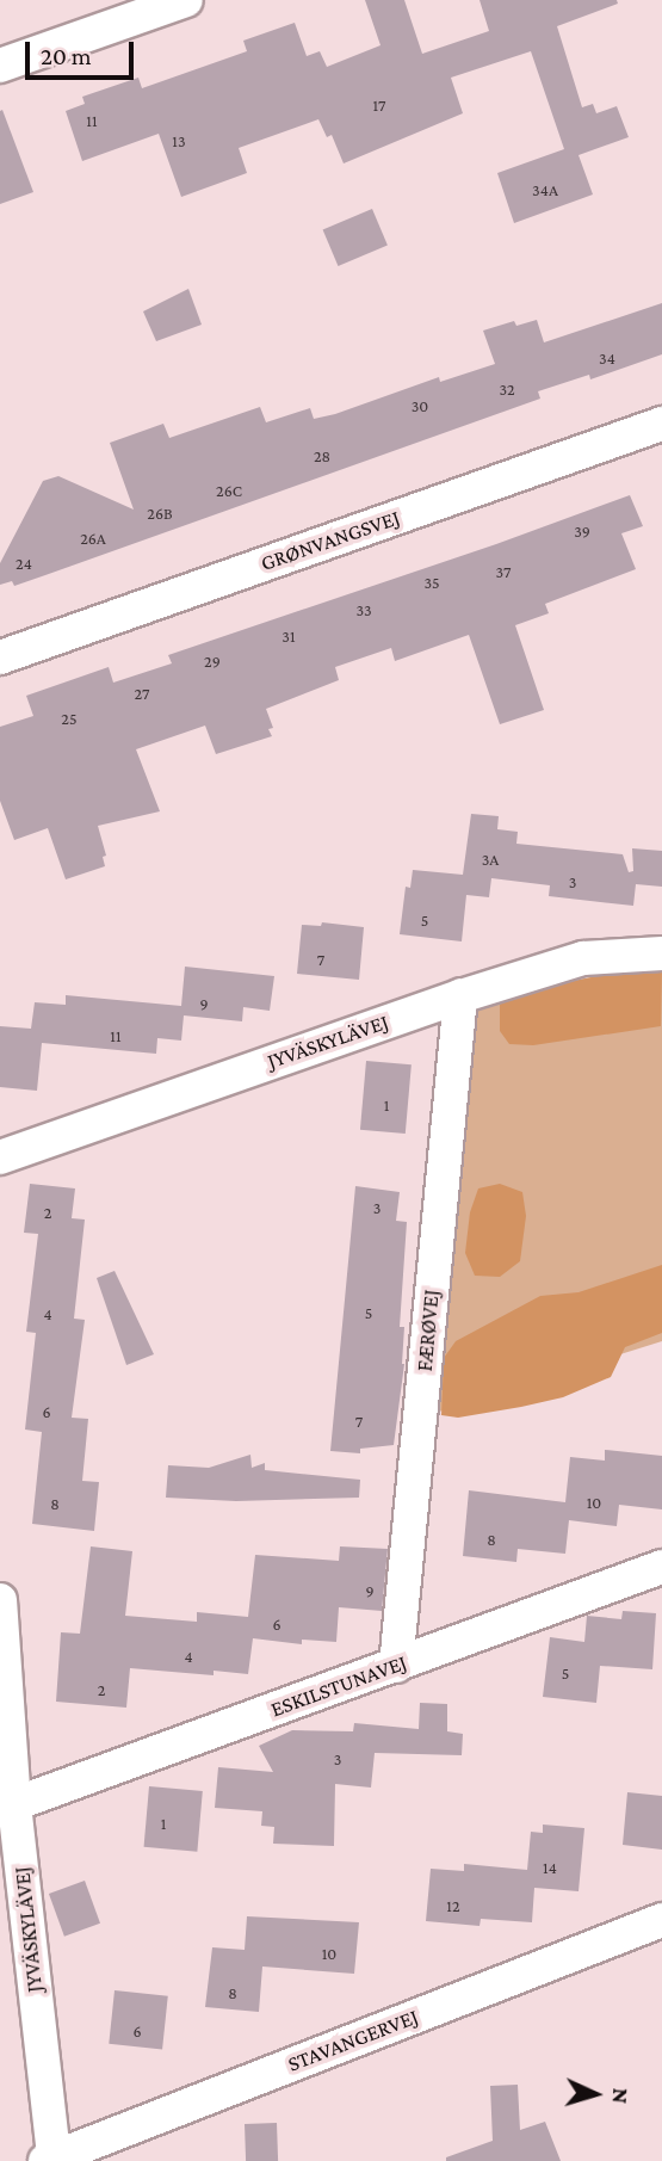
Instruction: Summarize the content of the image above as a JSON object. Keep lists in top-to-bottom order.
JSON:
{
  "streets": {
    "street": [
      "GRØNVANGSVEJ",
      "JYVÄSKYLÄVEJ",
      "FÆRØVEJ",
      "ESKILSTUNAVEJ",
      "STAVANGERVEJ"
    ]
  },
  "crossings": [
    ["JYVÄSKYLÄVEJ", "FÆRØVEJ"],
    ["JYVÄSKYLÄVEJ", "ESKILSTUNAVEJ"],
    ["JYVÄSKYLÄVEJ", "STAVANGERVEJ"],
    ["FÆRØVEJ", "ESKILSTUNAVEJ"]
  ],
  "house_numbers": [
    "17",
    "11",
    "13",
    "34A",
    "34",
    "32",
    "30",
    "28",
    "26C",
    "26B",
    "39",
    "26A",
    "24",
    "37",
    "35",
    "33",
    "31",
    "29",
    "27",
    "25",
    "3A",
    "3",
    "5",
    "7",
    "9",
    "11",
    "1",
    "3",
    "2",
    "5",
    "4",
    "6",
    "7",
    "10",
    "8",
    "8",
    "9",
    "6",
    "4",
    "5",
    "2",
    "3",
    "1",
    "14",
    "12",
    "10",
    "8",
    "6"
  ],
  "scale_bar": "20 m",
  "north": "right"
}
